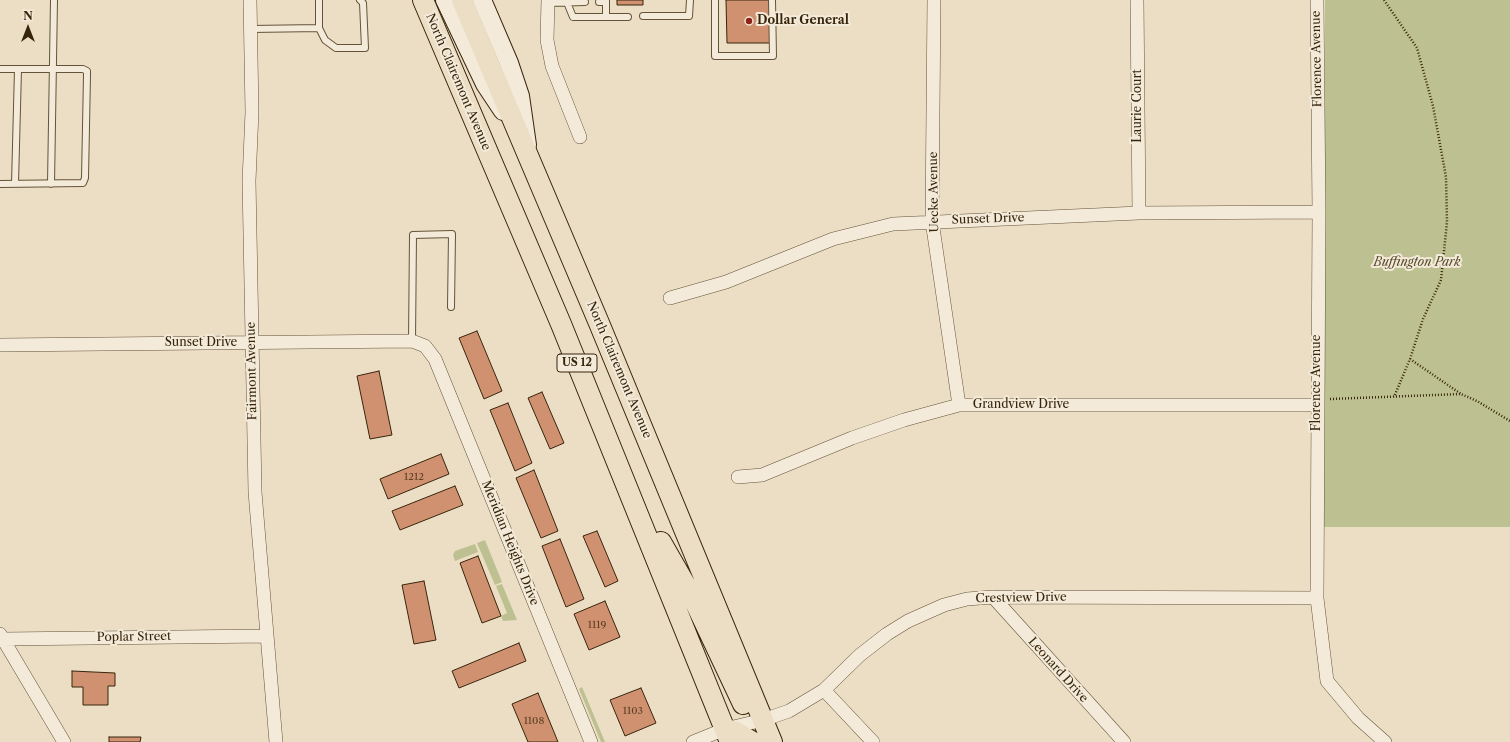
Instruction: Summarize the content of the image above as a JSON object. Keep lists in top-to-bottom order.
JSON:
{
  "streets": {
    "main road": ["North Clairemont Avenue", "US 12"],
    "street": [
      "Florence Avenue",
      "Laurie Court",
      "Uecke Avenue",
      "Sunset Drive",
      "Fairmont Avenue",
      "Grandview Drive",
      "Meridian Heights Drive",
      "Crestview Drive",
      "Poplar Street",
      "Leonard Drive"
    ]
  },
  "crossings": [
    ["Florence Avenue", "Sunset Drive"],
    ["Florence Avenue", "Grandview Drive"],
    ["Florence Avenue", "Crestview Drive"],
    ["North Clairemont Avenue", "Crestview Drive"],
    ["Laurie Court", "Sunset Drive"],
    ["Uecke Avenue", "Sunset Drive"],
    ["Uecke Avenue", "Grandview Drive"],
    ["Sunset Drive", "Fairmont Avenue"],
    ["Sunset Drive", "Meridian Heights Drive"],
    ["Fairmont Avenue", "Poplar Street"],
    ["Crestview Drive", "Leonard Drive"]
  ],
  "parks": ["Buffington Park"],
  "places": ["Dollar General"],
  "house_numbers": [
    "1212",
    "1119",
    "1103",
    "1108"
  ],
  "north": "top"
}
